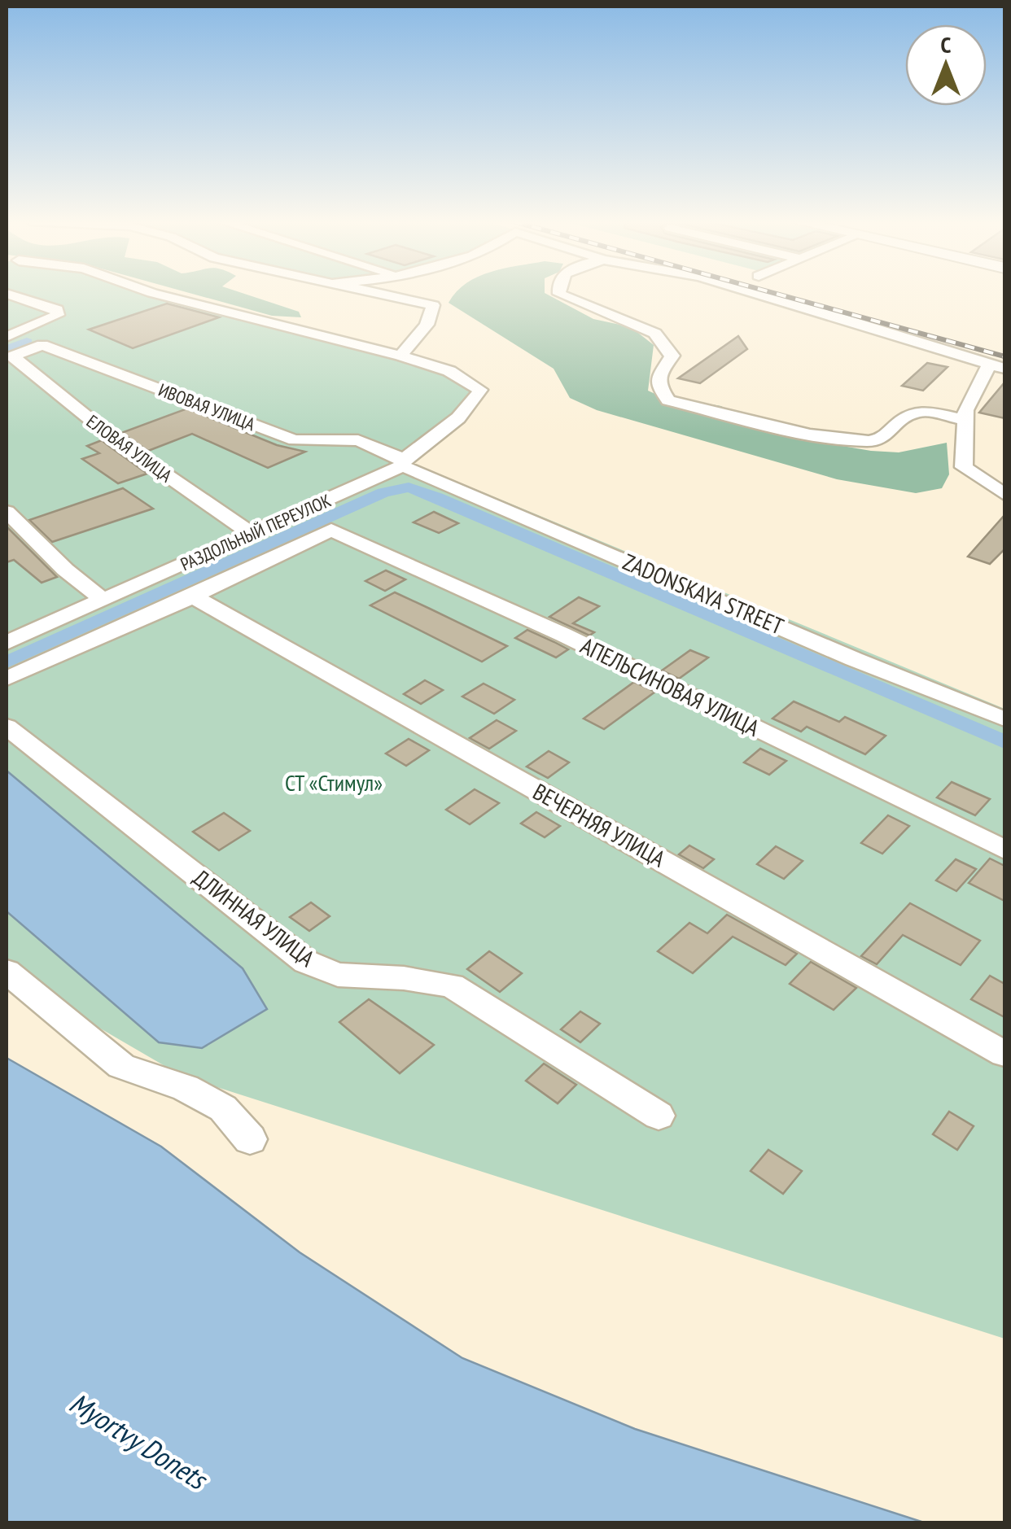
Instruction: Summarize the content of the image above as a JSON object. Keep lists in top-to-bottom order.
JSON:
{
  "streets": {
    "street": [
      "ИВОВАЯ УЛИЦА",
      "ЕЛОВАЯ УЛИЦА",
      "РАЗДОЛЬНЫЙ ПЕРЕУЛОК",
      "ZADONSKAYA STREET",
      "АПЕЛЬСИНОВАЯ УЛИЦА",
      "ВЕЧЕРНЯЯ УЛИЦА",
      "ДЛИННАЯ УЛИЦА"
    ]
  },
  "crossings": [
    ["ИВОВАЯ УЛИЦА", "ЕЛОВАЯ УЛИЦА"],
    ["ИВОВАЯ УЛИЦА", "РАЗДОЛЬНЫЙ ПЕРЕУЛОК"],
    ["ИВОВАЯ УЛИЦА", "ZADONSKAYA STREET"],
    ["ЕЛОВАЯ УЛИЦА", "РАЗДОЛЬНЫЙ ПЕРЕУЛОК"],
    ["РАЗДОЛЬНЫЙ ПЕРЕУЛОК", "ZADONSKAYA STREET"],
    ["АПЕЛЬСИНОВАЯ УЛИЦА", "ВЕЧЕРНЯЯ УЛИЦА"]
  ],
  "water": ["Myortvy Donets"],
  "parks": ["СТ «Стимул»"],
  "north": "top"
}
